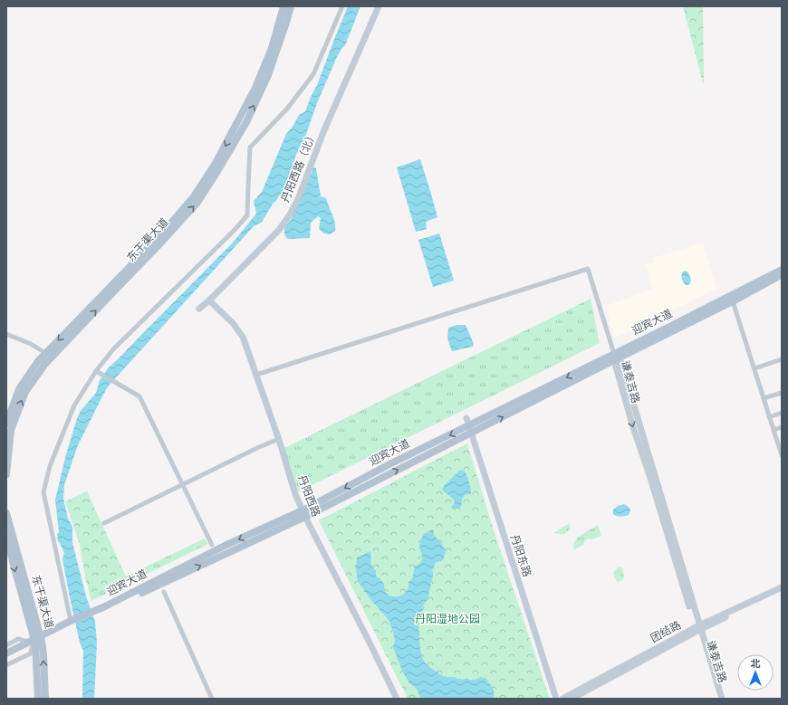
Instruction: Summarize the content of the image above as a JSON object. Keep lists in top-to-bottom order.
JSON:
{
  "streets": {
    "main road": ["东干渠大道", "迎宾大道"],
    "street": [
      "丹阳西路（北）",
      "谦泰吉路",
      "丹阳西路",
      "丹阳东路",
      "团结路"
    ]
  },
  "crossings": [
    ["丹阳西路（北）", "丹阳西路"],
    ["东干渠大道", "迎宾大道"],
    ["迎宾大道", "谦泰吉路"],
    ["迎宾大道", "丹阳西路"],
    ["迎宾大道", "丹阳东路"],
    ["谦泰吉路", "团结路"]
  ],
  "parks": ["丹阳湿地公园"],
  "north": "top"
}
